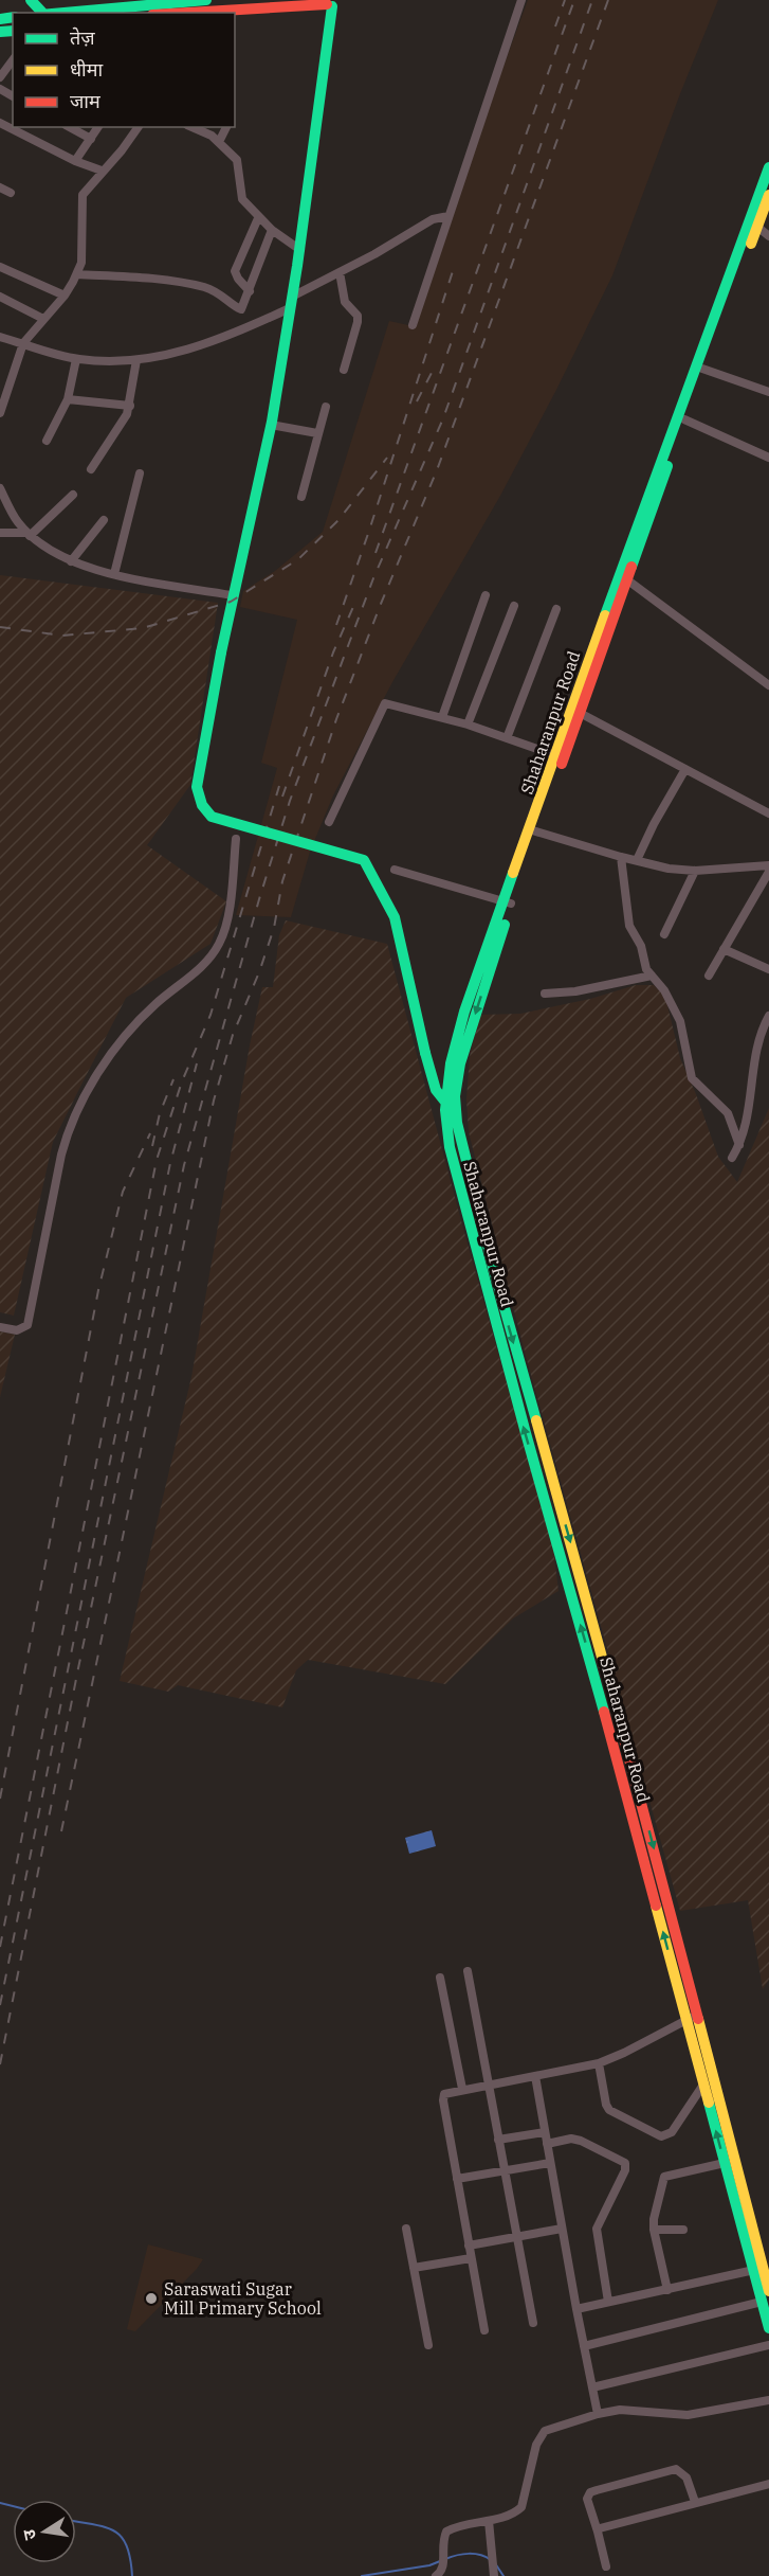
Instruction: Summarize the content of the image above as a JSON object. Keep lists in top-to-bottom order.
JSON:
{
  "streets": {
    "main road": ["Shaharanpur Road"]
  },
  "places": ["Saraswati Sugar Mill Primary School"],
  "legend": ["तेज़", "धीमा", "जाम"],
  "north": "left"
}
